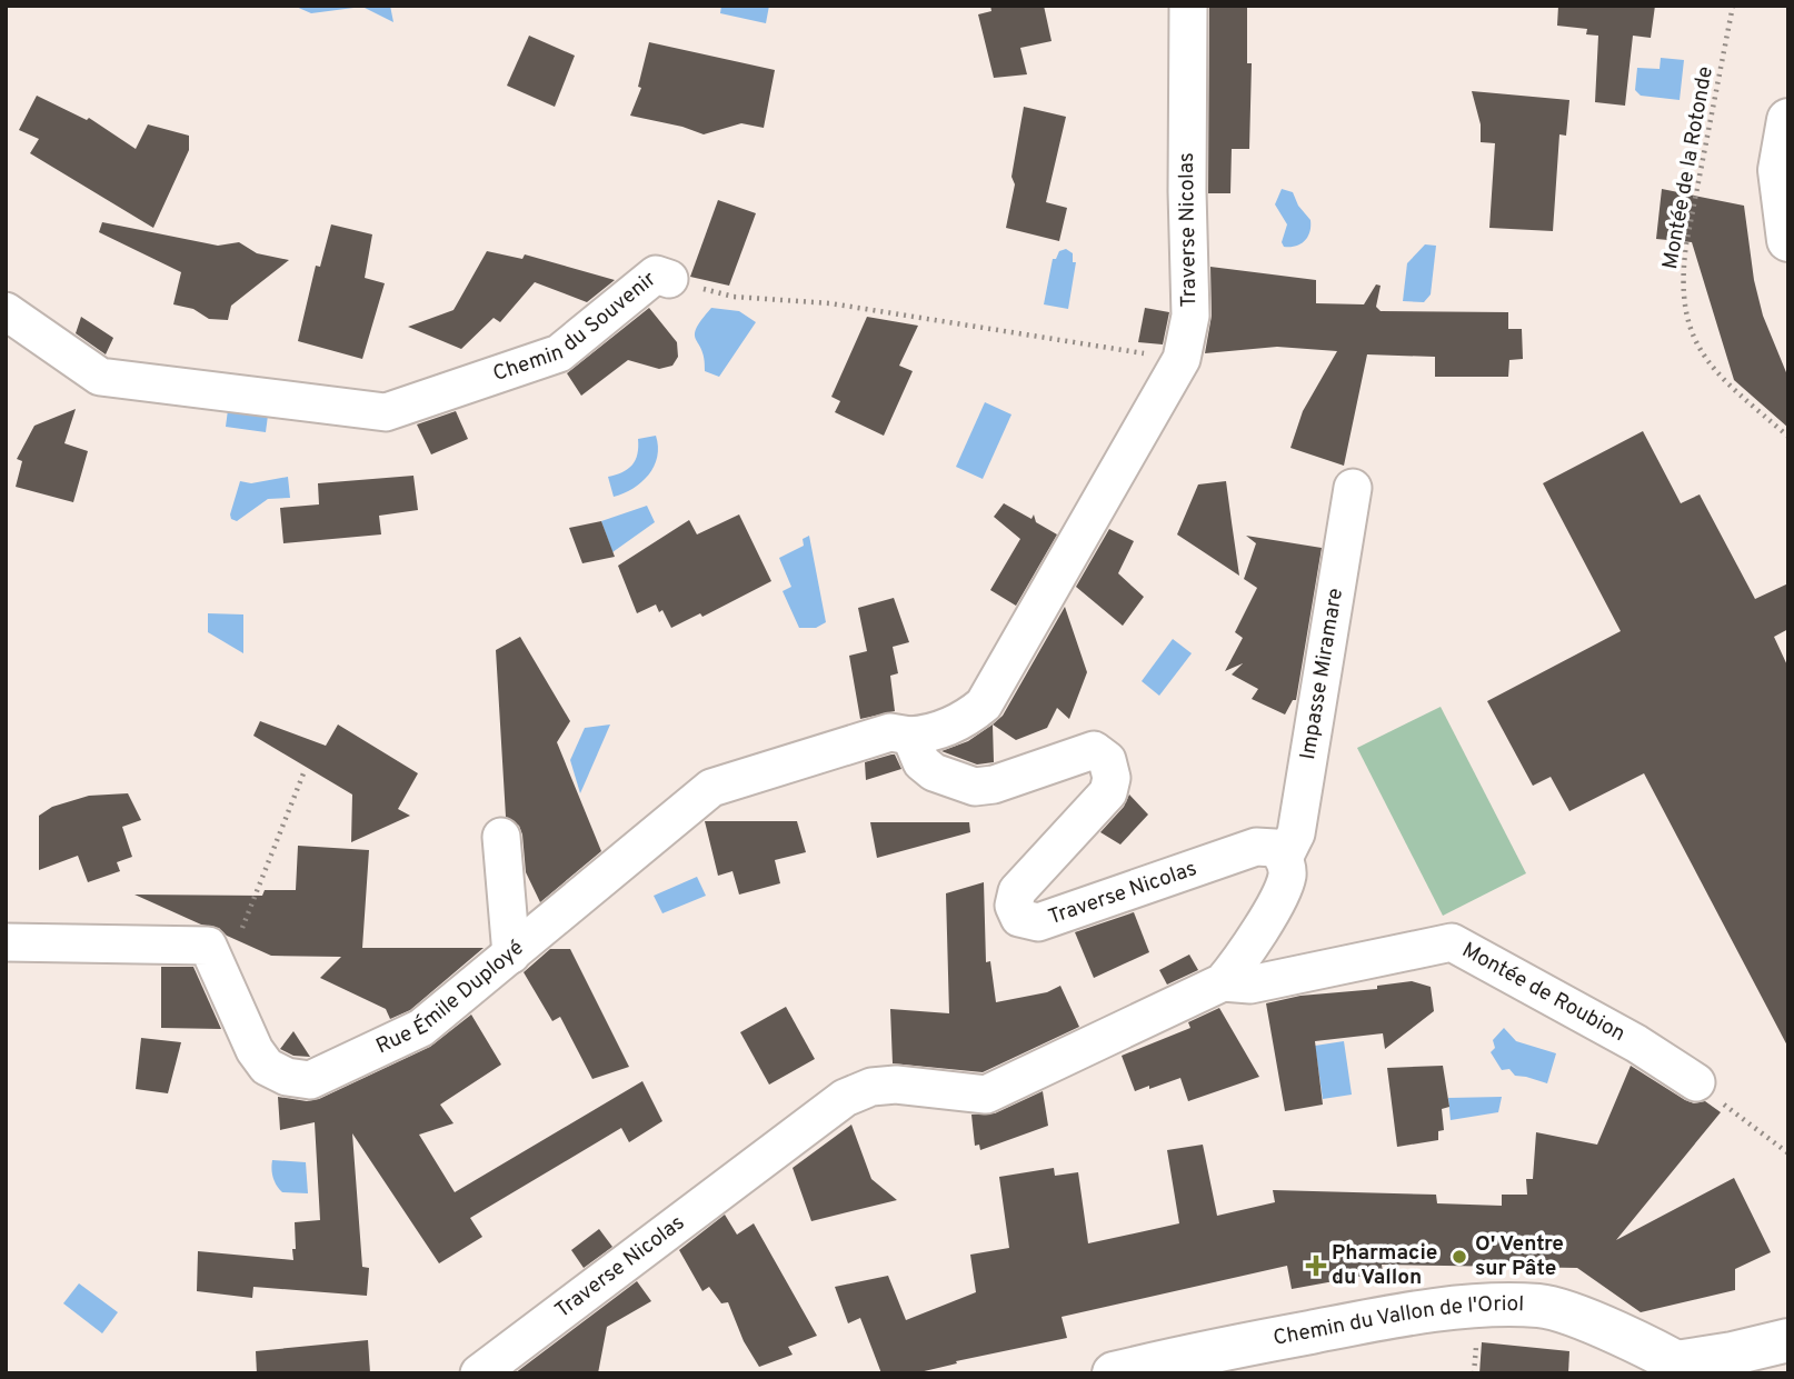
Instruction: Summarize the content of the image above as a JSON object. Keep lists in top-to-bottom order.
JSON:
{
  "streets": {
    "street": [
      "Traverse Nicolas",
      "Chemin du Souvenir",
      "Impasse Miramare",
      "Montée de Roubion",
      "Rue Émile Duployé",
      "Chemin du Vallon de l'Oriol"
    ],
    "path": ["Montée de la Rotonde"]
  },
  "crossings": [
    ["Traverse Nicolas", "Impasse Miramare"],
    ["Traverse Nicolas", "Montée de Roubion"],
    ["Traverse Nicolas", "Rue Émile Duployé"]
  ],
  "places": {
    "other": ["O' Ventre sur Pâte"],
    "health": ["Pharmacie du Vallon"]
  }
}
